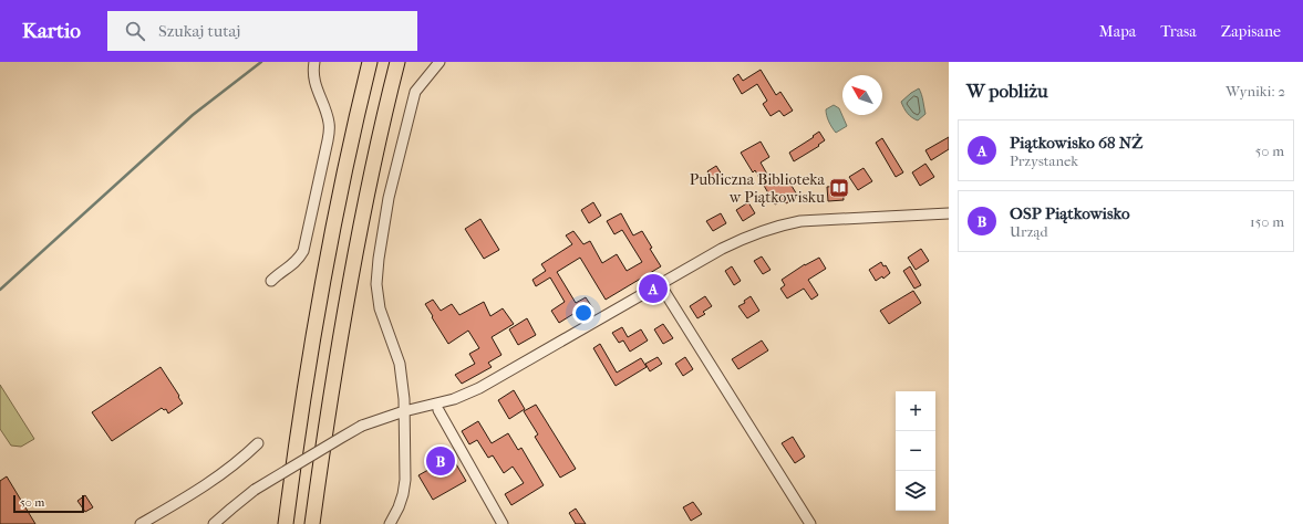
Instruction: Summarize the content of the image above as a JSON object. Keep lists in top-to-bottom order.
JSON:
{
  "places": {
    "library": ["Publiczna Biblioteka w Piątkowisku"]
  },
  "scale_bar": "50 m",
  "north": "top left",
  "page": {
    "header": "Kartio",
    "search": "Szukaj tutaj",
    "nav": ["Mapa", "Trasa", "Zapisane"],
    "heading": ["W pobliżu", "Wyniki: 2"],
    "list": [
      {
        "mark": "A",
        "name": "Piątkowisko 68 NŻ",
        "note": "Przystanek",
        "value": "50 m"
      },
      {
        "mark": "B",
        "name": "OSP Piątkowisko",
        "note": "Urząd",
        "value": "150 m"
      }
    ],
    "pins": ["A", "B"],
    "map_buttons": ["+", "−"],
    "scale": "50 m"
  }
}
